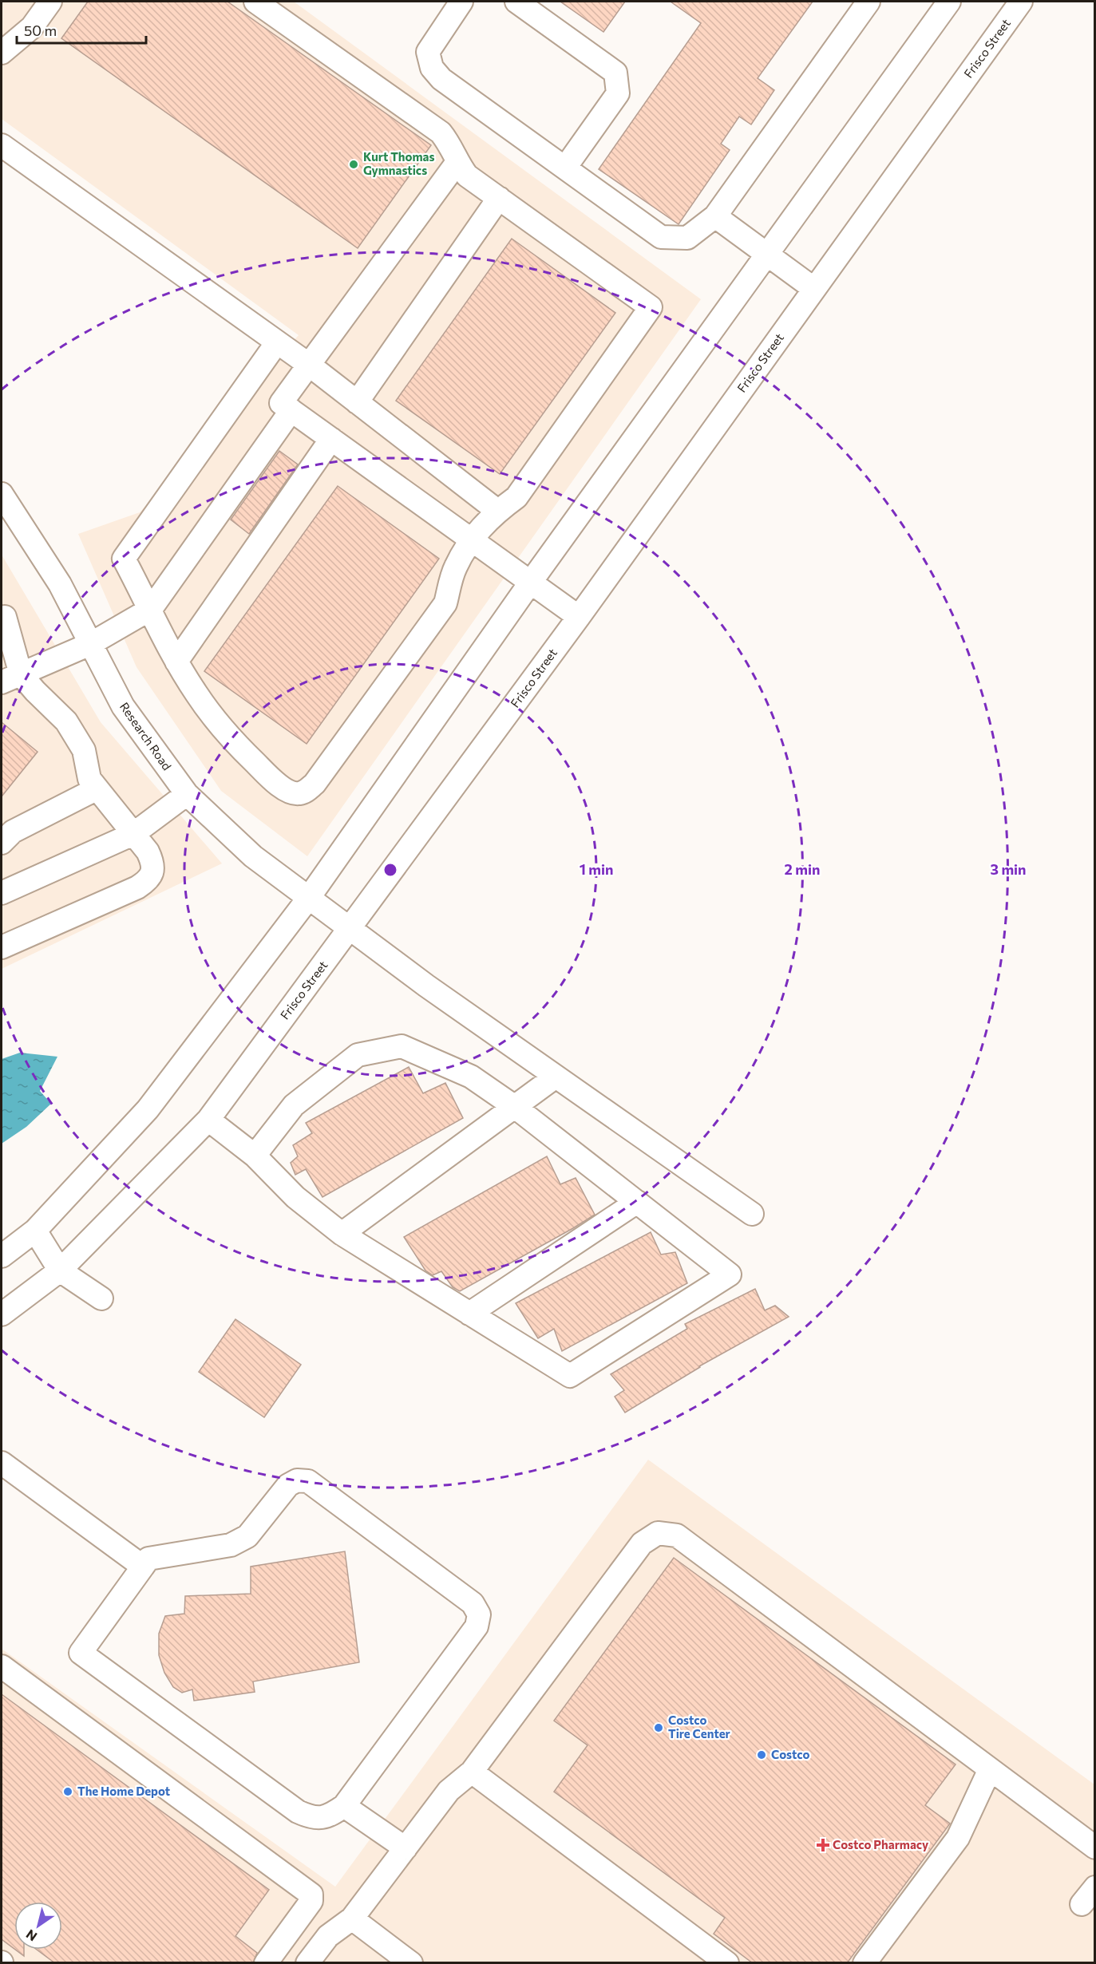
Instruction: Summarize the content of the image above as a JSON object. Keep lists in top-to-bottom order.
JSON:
{
  "streets": {
    "street": ["Frisco Street", "Research Road"]
  },
  "crossings": [
    ["Frisco Street", "Research Road"]
  ],
  "places": {
    "other": [
      "Kurt Thomas Gymnastics",
      "Costco Tire Center",
      "Costco",
      "The Home Depot"
    ],
    "health": ["Costco Pharmacy"]
  },
  "scale_bar": "50 m",
  "north": "bottom left",
  "rings": ["1 min", "2 min", "3 min"]
}
